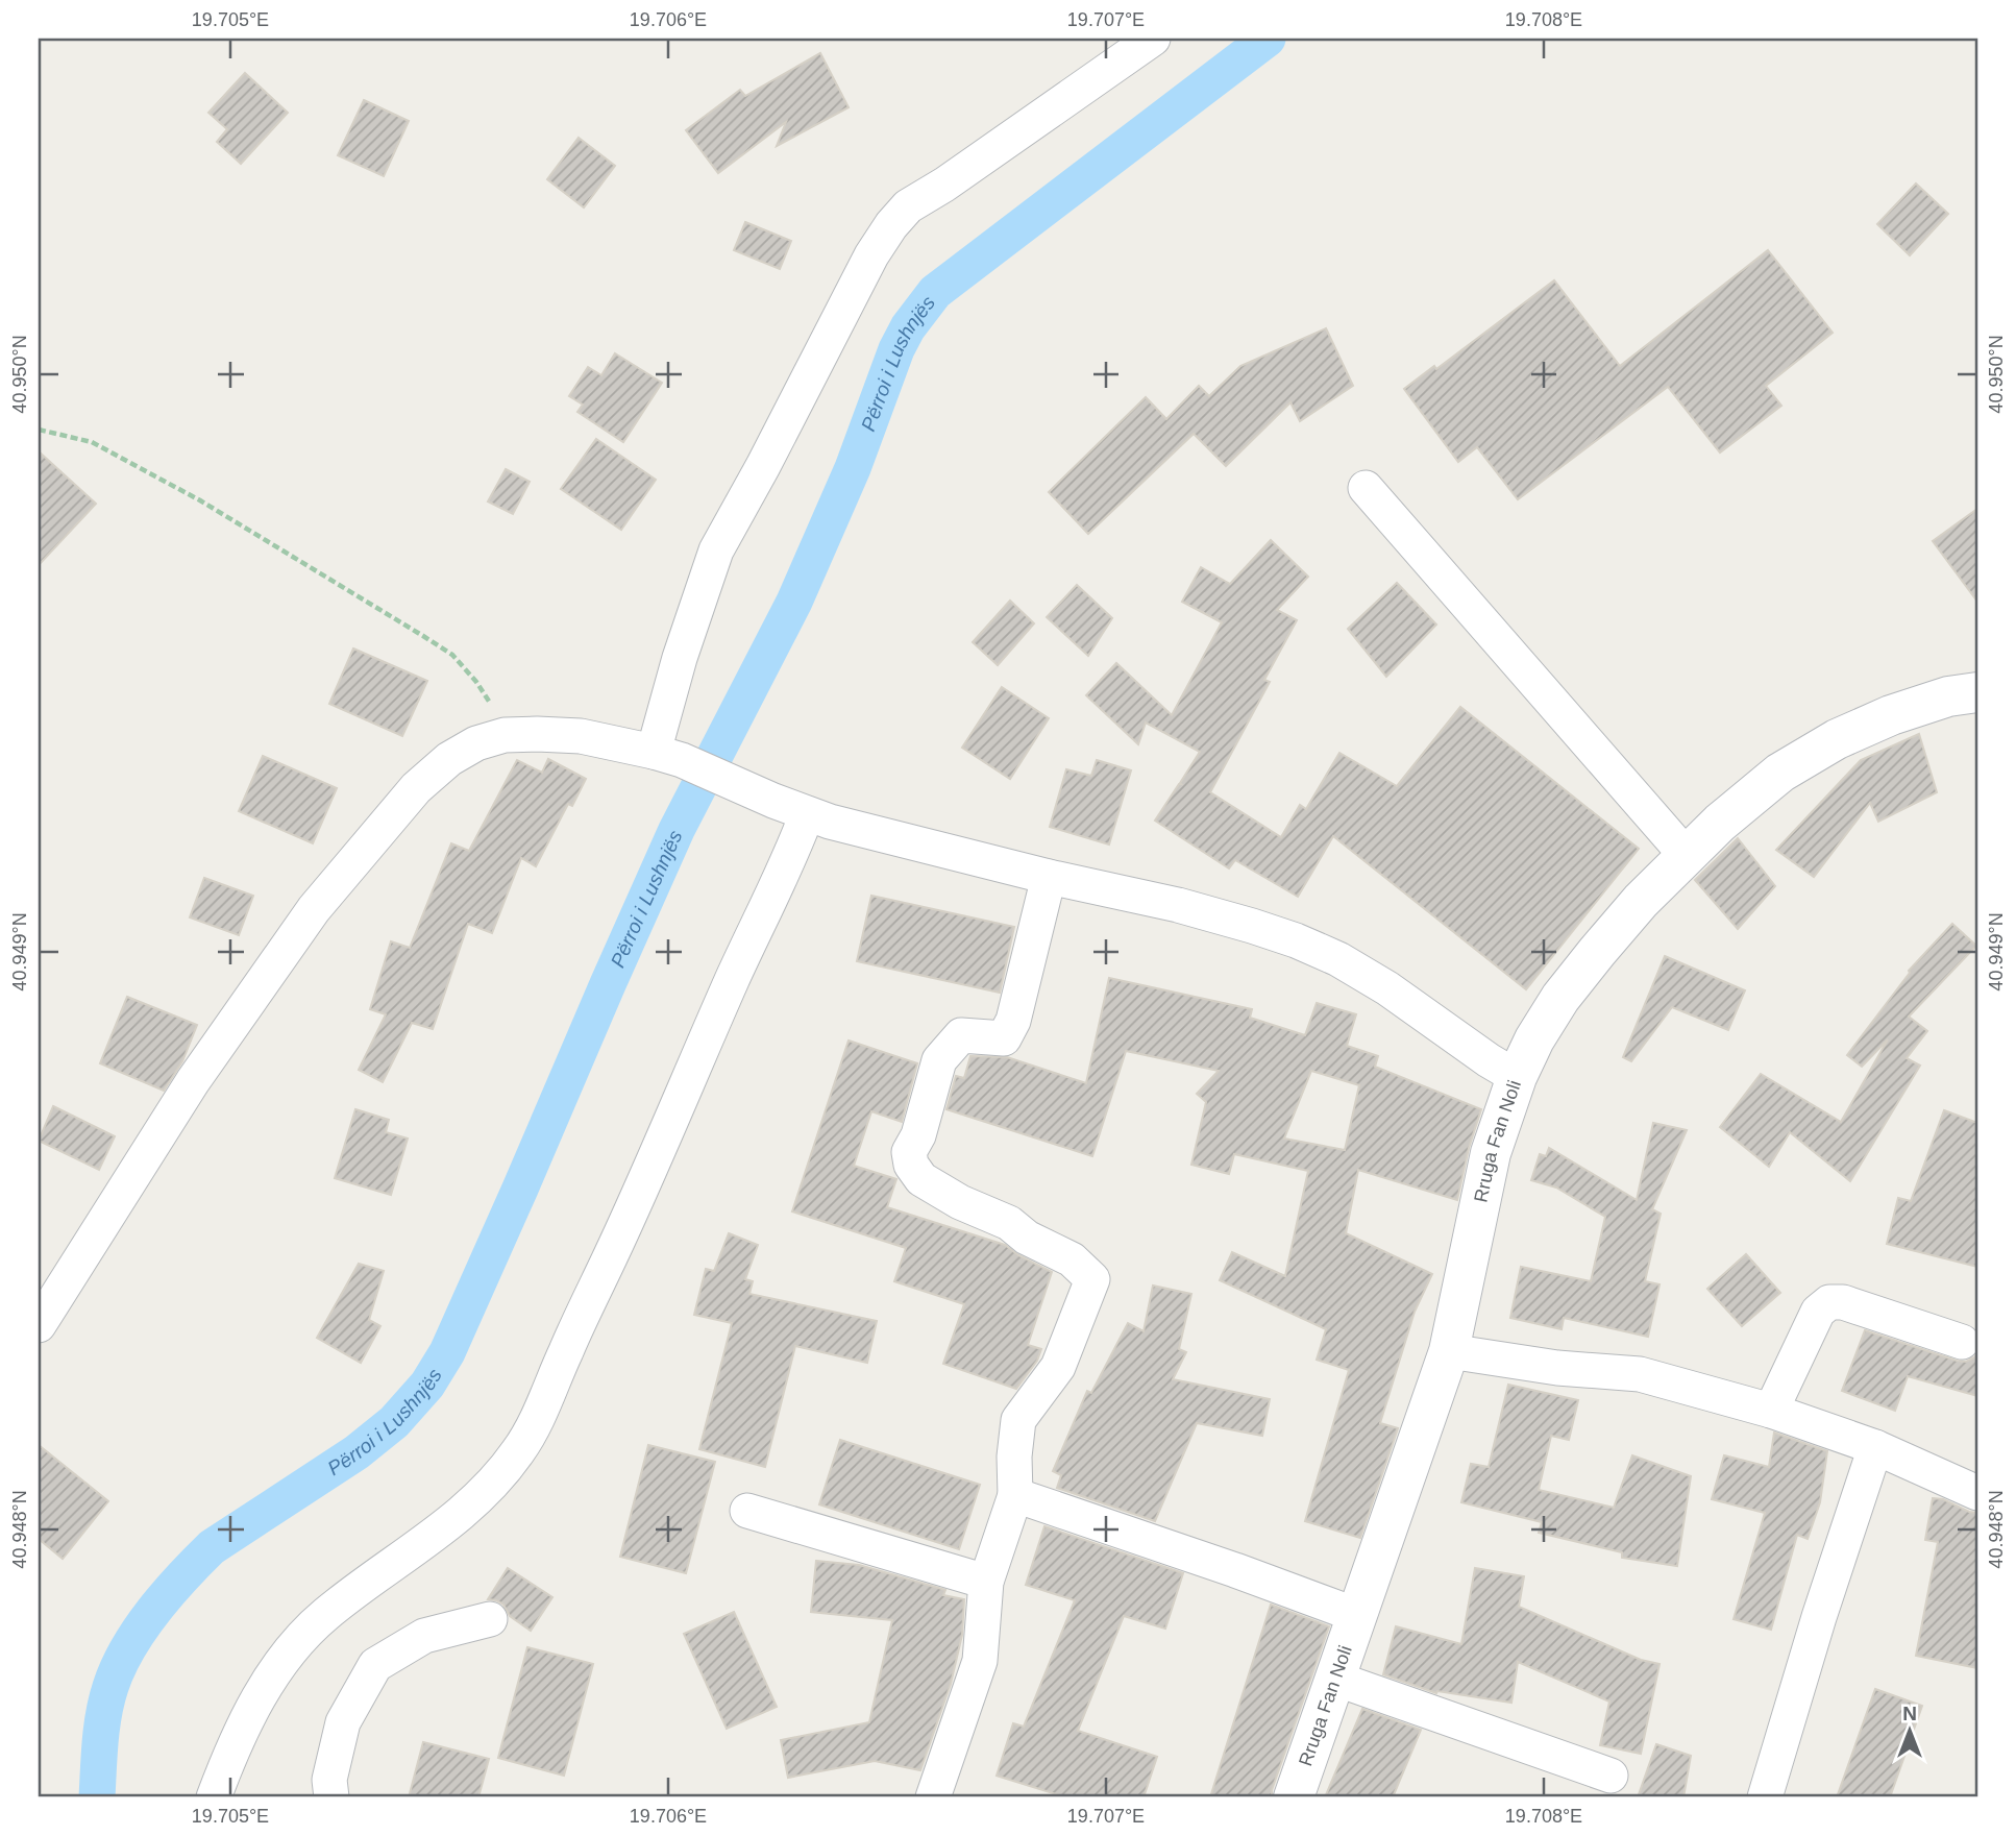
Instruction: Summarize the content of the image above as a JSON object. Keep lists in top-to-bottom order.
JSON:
{
  "streets": {
    "main road": ["Rruga Fan Noli"]
  },
  "water": ["Përroi i Lushnjës"],
  "north": "top",
  "coordinates": [
    "19.705°E",
    "19.706°E",
    "19.707°E",
    "19.708°E",
    "40.950°N",
    "40.949°N",
    "40.948°N"
  ]
}
